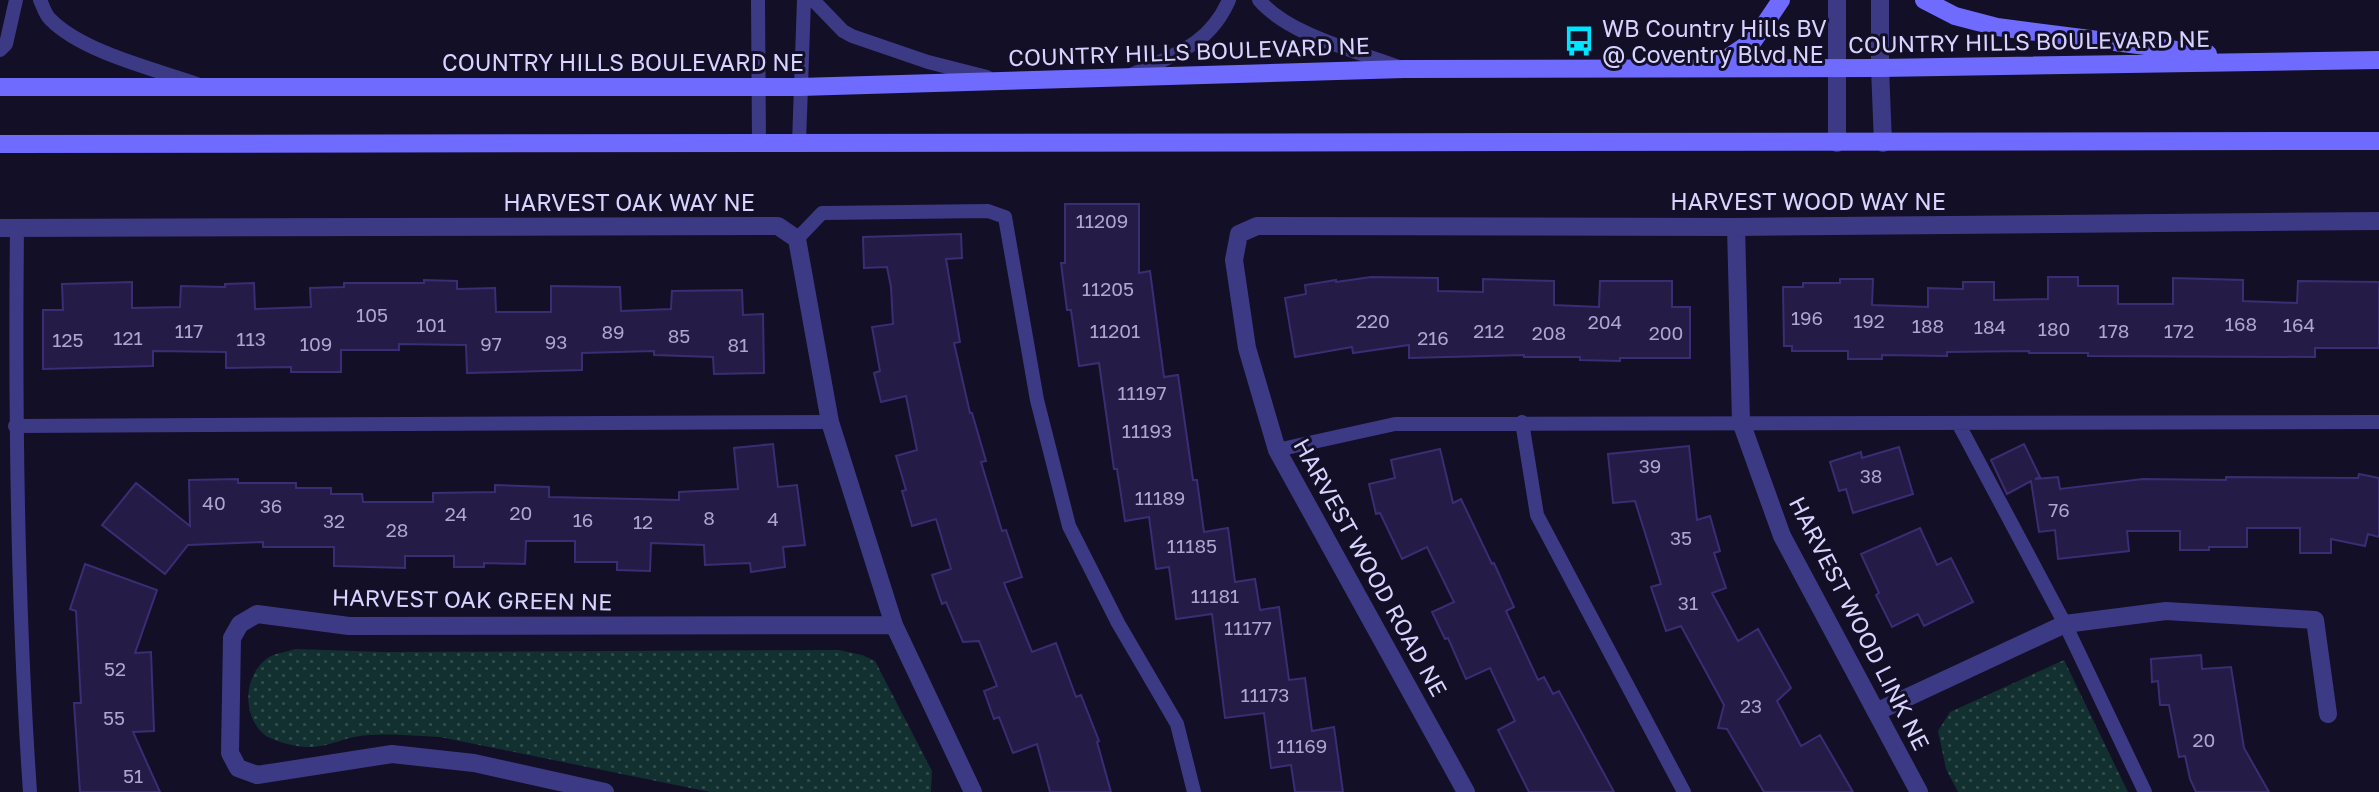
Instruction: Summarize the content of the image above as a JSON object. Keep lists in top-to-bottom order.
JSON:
{
  "streets": {
    "main road": ["COUNTRY HILLS BOULEVARD NE"],
    "street": [
      "HARVEST WOOD WAY NE",
      "HARVEST OAK WAY NE",
      "HARVEST WOOD ROAD NE",
      "HARVEST OAK GREEN NE",
      "HARVEST WOOD LINK NE"
    ]
  },
  "crossings": [
    ["HARVEST WOOD WAY NE", "HARVEST WOOD ROAD NE"],
    ["HARVEST WOOD WAY NE", "HARVEST WOOD LINK NE"]
  ],
  "places": {
    "bus stop": ["WB Country Hills BV @ Coventry Blvd NE"]
  },
  "house_numbers": [
    "11209",
    "11205",
    "105",
    "196",
    "220",
    "192",
    "204",
    "168",
    "101",
    "164",
    "188",
    "184",
    "180",
    "117",
    "11201",
    "212",
    "178",
    "172",
    "89",
    "208",
    "200",
    "85",
    "121",
    "216",
    "113",
    "125",
    "93",
    "109",
    "97",
    "81",
    "11197",
    "11193",
    "39",
    "38",
    "11189",
    "40",
    "36",
    "76",
    "20",
    "24",
    "8",
    "4",
    "16",
    "32",
    "12",
    "28",
    "35",
    "11185",
    "11181",
    "31",
    "11177",
    "52",
    "11173",
    "23",
    "55",
    "20",
    "11169",
    "51"
  ]
}
